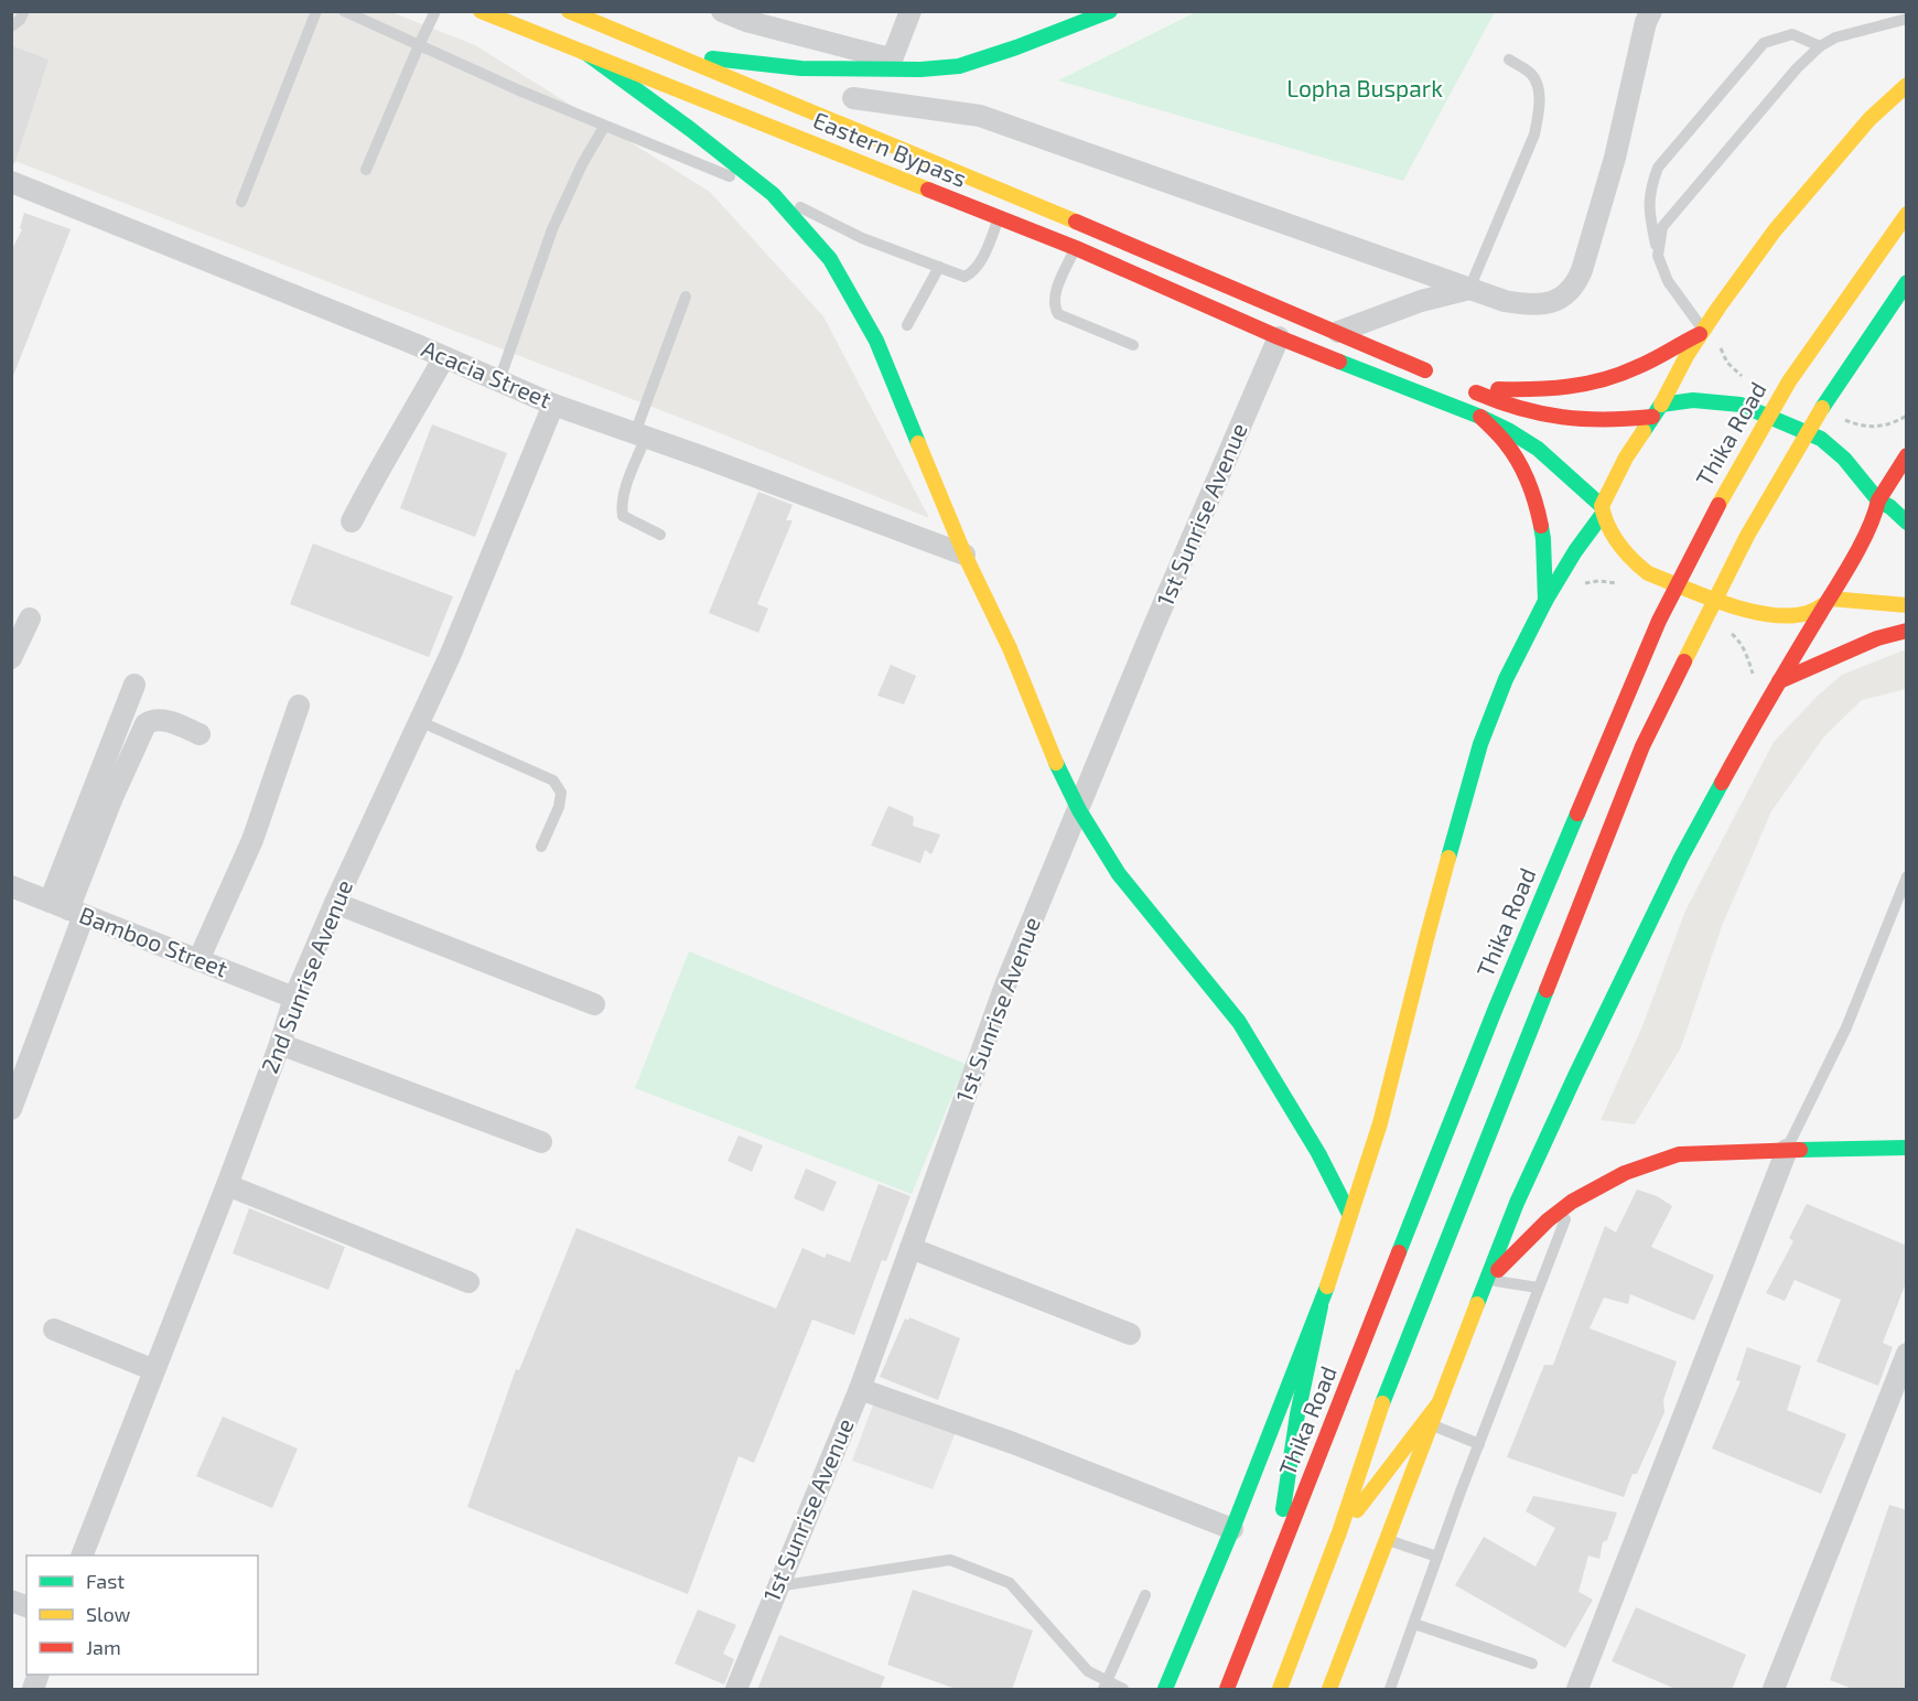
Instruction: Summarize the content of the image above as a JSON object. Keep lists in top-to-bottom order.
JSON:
{
  "streets": {
    "main road": ["Eastern Bypass", "Thika Road"],
    "street": [
      "Acacia Street",
      "1st Sunrise Avenue",
      "Bamboo Street",
      "2nd Sunrise Avenue"
    ]
  },
  "crossings": [
    ["Eastern Bypass", "Thika Road"],
    ["Eastern Bypass", "1st Sunrise Avenue"],
    ["Acacia Street", "2nd Sunrise Avenue"],
    ["Bamboo Street", "2nd Sunrise Avenue"]
  ],
  "parks": ["Lopha Buspark"],
  "legend": ["Fast", "Slow", "Jam"]
}
